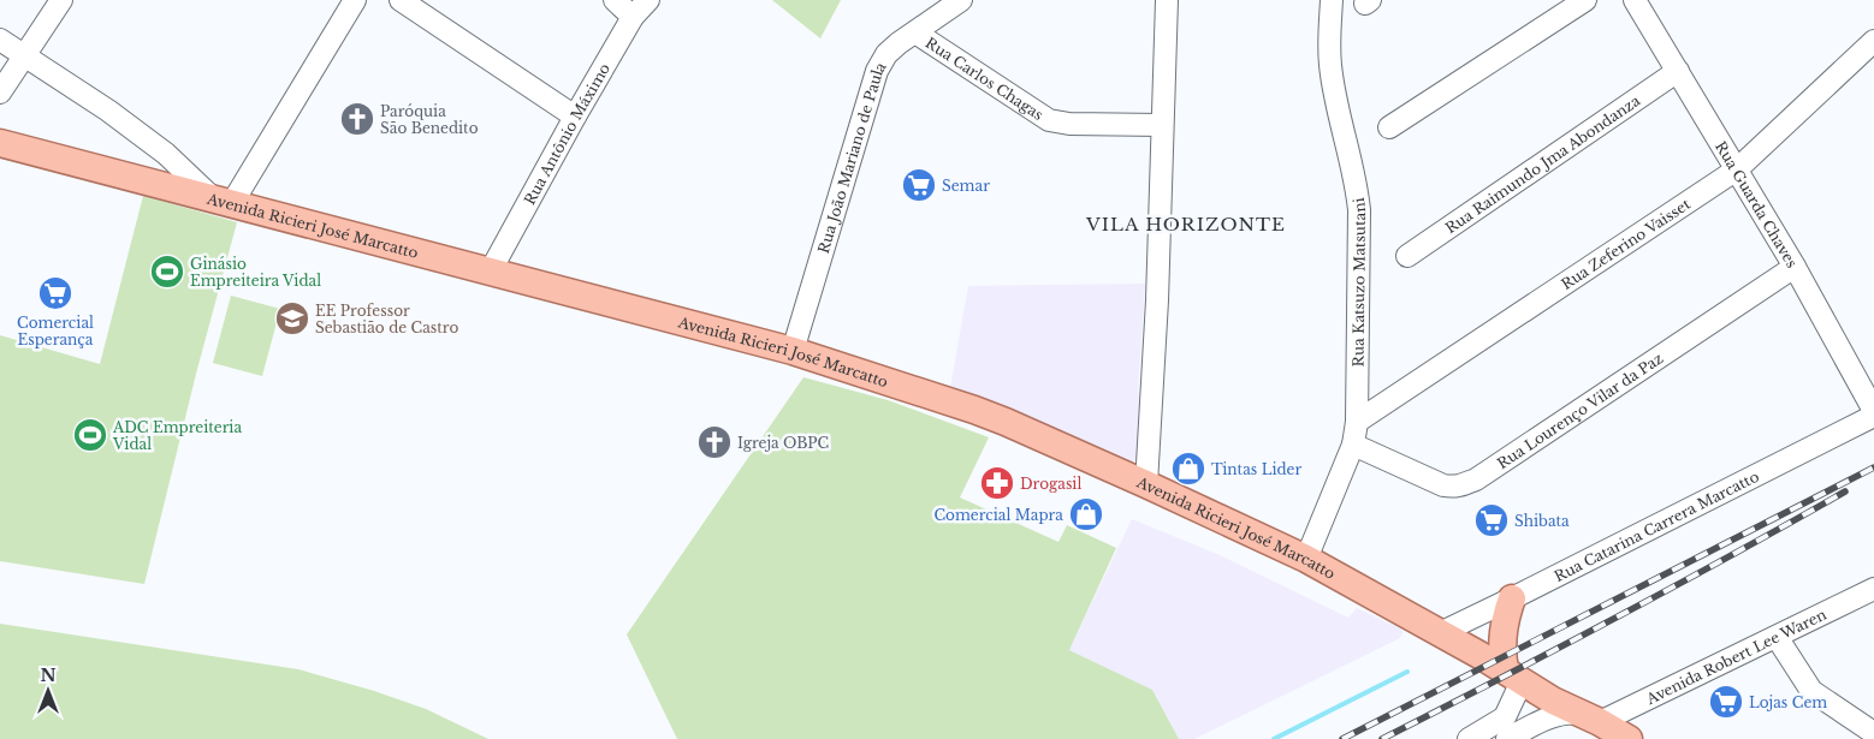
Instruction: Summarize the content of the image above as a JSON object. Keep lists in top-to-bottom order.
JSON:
{
  "streets": {
    "main road": ["Avenida Ricieri José Marcatto"],
    "street": [
      "Rua Carlos Chagas",
      "Rua Antônio Máximo",
      "Rua João Mariano de Paula",
      "Rua Raimundo Jma Abondanza",
      "Rua Guarda Chaves",
      "Rua Zeferino Vaisset",
      "Rua Katsuzo Matsutani",
      "Rua Lourenço Vilar da Paz",
      "Rua Catarina Carrera Marcatto",
      "Avenida Robert Lee Waren"
    ]
  },
  "crossings": [
    ["Rua Carlos Chagas", "Rua João Mariano de Paula"],
    ["Rua Antônio Máximo", "Avenida Ricieri José Marcatto"],
    ["Rua João Mariano de Paula", "Avenida Ricieri José Marcatto"],
    ["Rua Raimundo Jma Abondanza", "Rua Guarda Chaves"],
    ["Rua Guarda Chaves", "Rua Zeferino Vaisset"],
    ["Rua Guarda Chaves", "Rua Lourenço Vilar da Paz"],
    ["Rua Guarda Chaves", "Rua Catarina Carrera Marcatto"],
    ["Avenida Ricieri José Marcatto", "Rua Katsuzo Matsutani"],
    ["Avenida Ricieri José Marcatto", "Rua Catarina Carrera Marcatto"],
    ["Avenida Ricieri José Marcatto", "Avenida Robert Lee Waren"],
    ["Rua Zeferino Vaisset", "Rua Katsuzo Matsutani"],
    ["Rua Katsuzo Matsutani", "Rua Lourenço Vilar da Paz"]
  ],
  "districts": ["VILA HORIZONTE"],
  "places": {
    "church": ["Paróquia São Benedito", "Igreja OBPC"],
    "supermarket": [
      "Semar",
      "Comercial Esperança",
      "Shibata",
      "Lojas Cem"
    ],
    "sports": ["Ginásio Empreiteira Vidal", "ADC Empreiteria Vidal"],
    "school or university": ["EE Professor Sebastião de Castro"],
    "shop": ["Tintas Lider", "Comercial Mapra"],
    "pharmacy": ["Drogasil"]
  },
  "north": "top"
}
